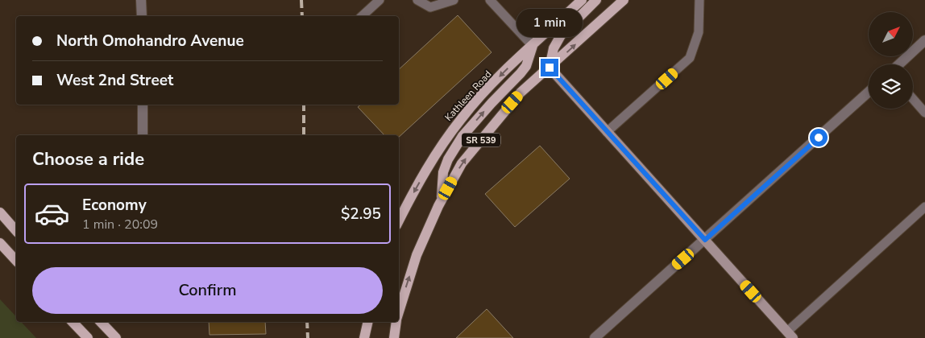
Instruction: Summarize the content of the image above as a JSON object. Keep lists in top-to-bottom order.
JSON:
{
  "streets": {
    "main road": ["Kathleen Road", "SR 539"]
  },
  "north": "top right",
  "page": {
    "bubble": "1 min",
    "banner": ["North Omohandro Avenue", "West 2nd Street"],
    "heading": "Choose a ride",
    "list": [
      {
        "name": "Economy",
        "note": "1 min · 20:09",
        "value": "$2.95"
      }
    ],
    "buttons": "Confirm"
  }
}
